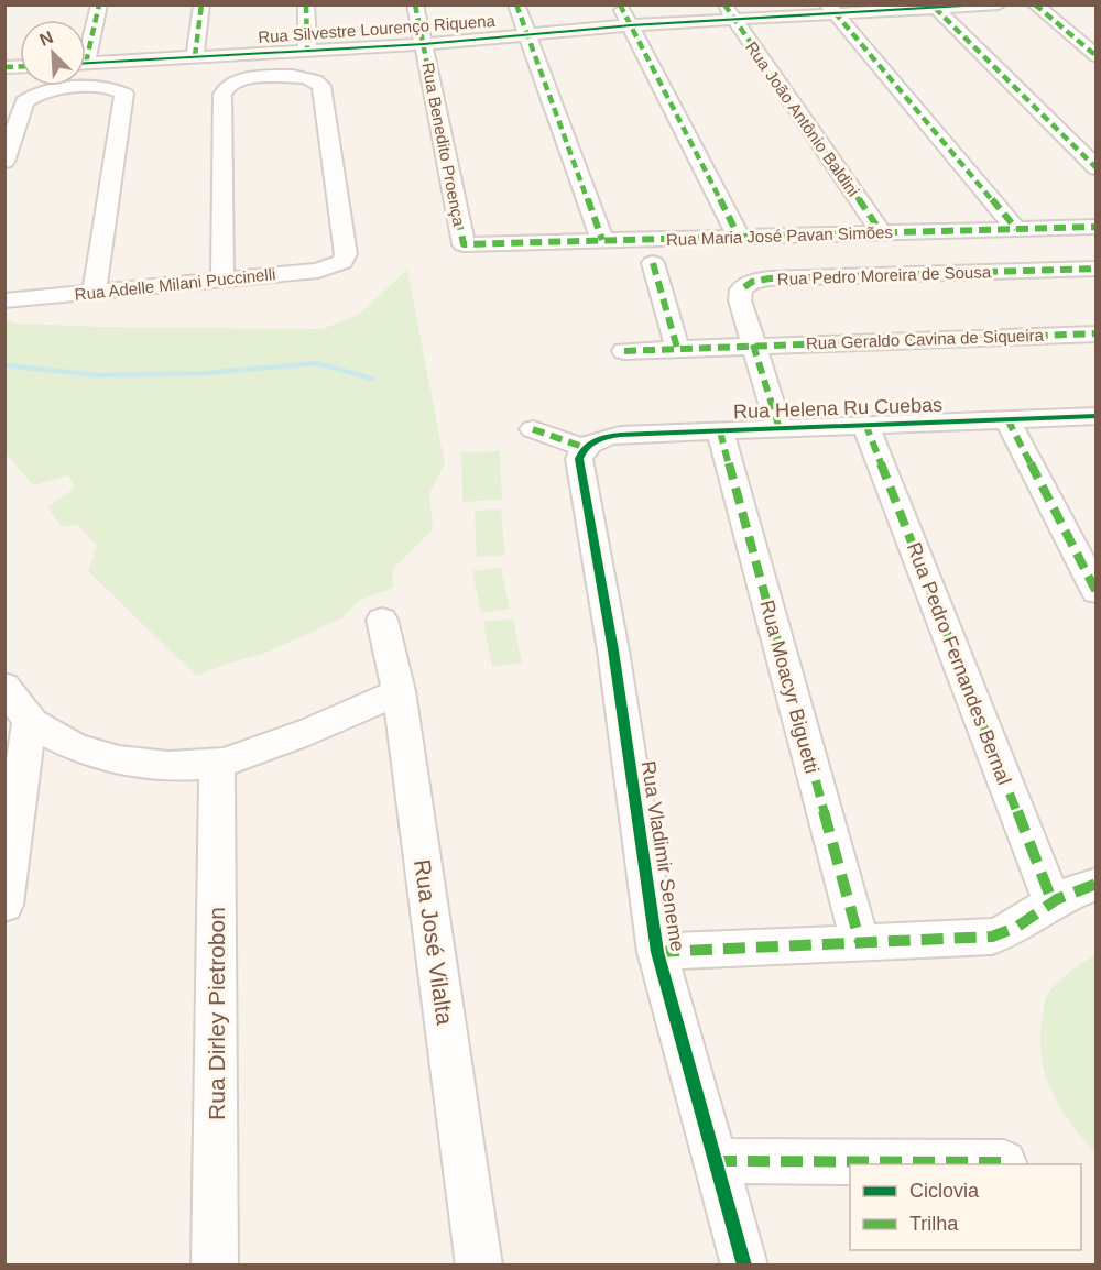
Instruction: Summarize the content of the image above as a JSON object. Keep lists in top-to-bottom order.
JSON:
{
  "streets": {
    "street": [
      "Rua Silvestre Lourenço Riquena",
      "Rua João Antônio Baldini",
      "Rua Benedito Proença",
      "Rua Maria José Pavan Simões",
      "Rua Pedro Moreira de Sousa",
      "Rua Adelle Milani Puccinelli",
      "Rua Geraldo Cavina de Siqueira",
      "Rua Helena Ru Cuebas",
      "Rua Pedro Fernandes Bernal",
      "Rua Moacyr Biguetti",
      "Rua Vladimir Seneme",
      "Rua José Vilalta",
      "Rua Dirley Pietrobon"
    ]
  },
  "crossings": [
    ["Rua Silvestre Lourenço Riquena", "Rua João Antônio Baldini"],
    ["Rua Silvestre Lourenço Riquena", "Rua Benedito Proença"],
    ["Rua João Antônio Baldini", "Rua Maria José Pavan Simões"],
    ["Rua Benedito Proença", "Rua Maria José Pavan Simões"],
    ["Rua Pedro Moreira de Sousa", "Rua Geraldo Cavina de Siqueira"],
    ["Rua Pedro Moreira de Sousa", "Rua Helena Ru Cuebas"],
    ["Rua Helena Ru Cuebas", "Rua Pedro Fernandes Bernal"],
    ["Rua Helena Ru Cuebas", "Rua Moacyr Biguetti"],
    ["Rua Helena Ru Cuebas", "Rua Vladimir Seneme"]
  ],
  "legend": ["Ciclovia", "Trilha"],
  "north": "top left"
}
